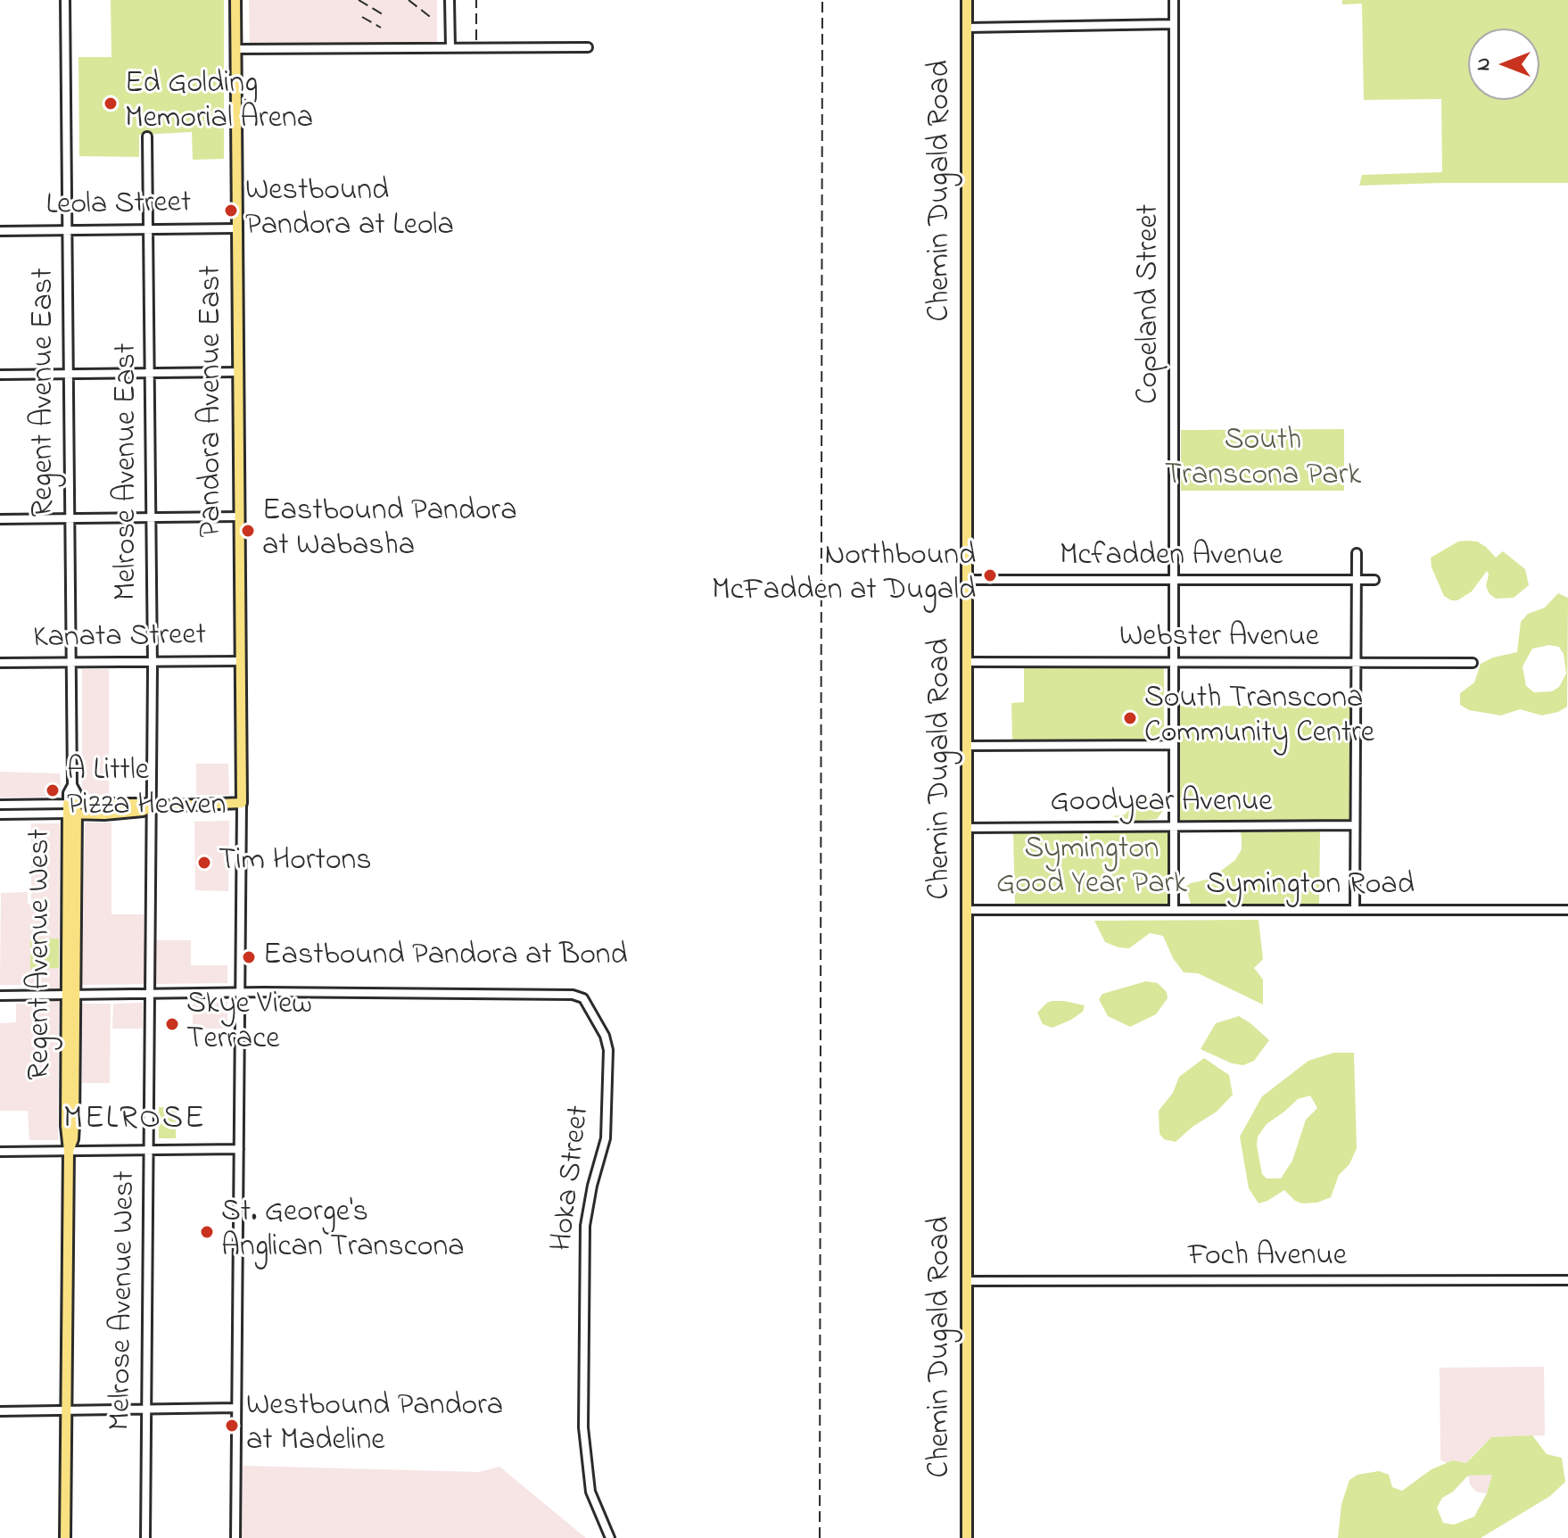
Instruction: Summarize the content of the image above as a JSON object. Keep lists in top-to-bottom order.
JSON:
{
  "streets": {
    "main road": ["Chemin Dugald Road", "Pandora Avenue East", "Regent Avenue West"],
    "street": [
      "Leola Street",
      "Copeland Street",
      "Regent Avenue East",
      "Melrose Avenue East",
      "Mcfadden Avenue",
      "Kanata Street",
      "Webster Avenue",
      "Goodyear Avenue",
      "Symington Road",
      "Hoka Street",
      "Foch Avenue",
      "Melrose Avenue West"
    ]
  },
  "crossings": [
    ["Chemin Dugald Road", "Mcfadden Avenue"],
    ["Chemin Dugald Road", "Webster Avenue"],
    ["Chemin Dugald Road", "Goodyear Avenue"],
    ["Chemin Dugald Road", "Symington Road"],
    ["Chemin Dugald Road", "Foch Avenue"],
    ["Leola Street", "Regent Avenue East"],
    ["Leola Street", "Pandora Avenue East"],
    ["Leola Street", "Melrose Avenue East"],
    ["Copeland Street", "Mcfadden Avenue"],
    ["Copeland Street", "Webster Avenue"],
    ["Copeland Street", "Goodyear Avenue"],
    ["Copeland Street", "Symington Road"],
    ["Regent Avenue East", "Kanata Street"],
    ["Regent Avenue East", "Regent Avenue West"],
    ["Pandora Avenue East", "Kanata Street"],
    ["Melrose Avenue East", "Kanata Street"],
    ["Melrose Avenue East", "Melrose Avenue West"]
  ],
  "districts": ["MELROSE"],
  "parks": ["South Transcona Park", "Symington Good Year Park"],
  "places": [
    "Ed Golding Memorial Arena",
    "Westbound Pandora at Leola",
    "Eastbound Pandora at Wabasha",
    "Northbound McFadden at Dugald",
    "South Transcona Community Centre",
    "A Little Pizza Heaven",
    "Tim Hortons",
    "Eastbound Pandora at Bond",
    "Skye View Terrace",
    "St. George's Anglican Transcona",
    "Westbound Pandora at Madeline"
  ],
  "north": "left"
}
